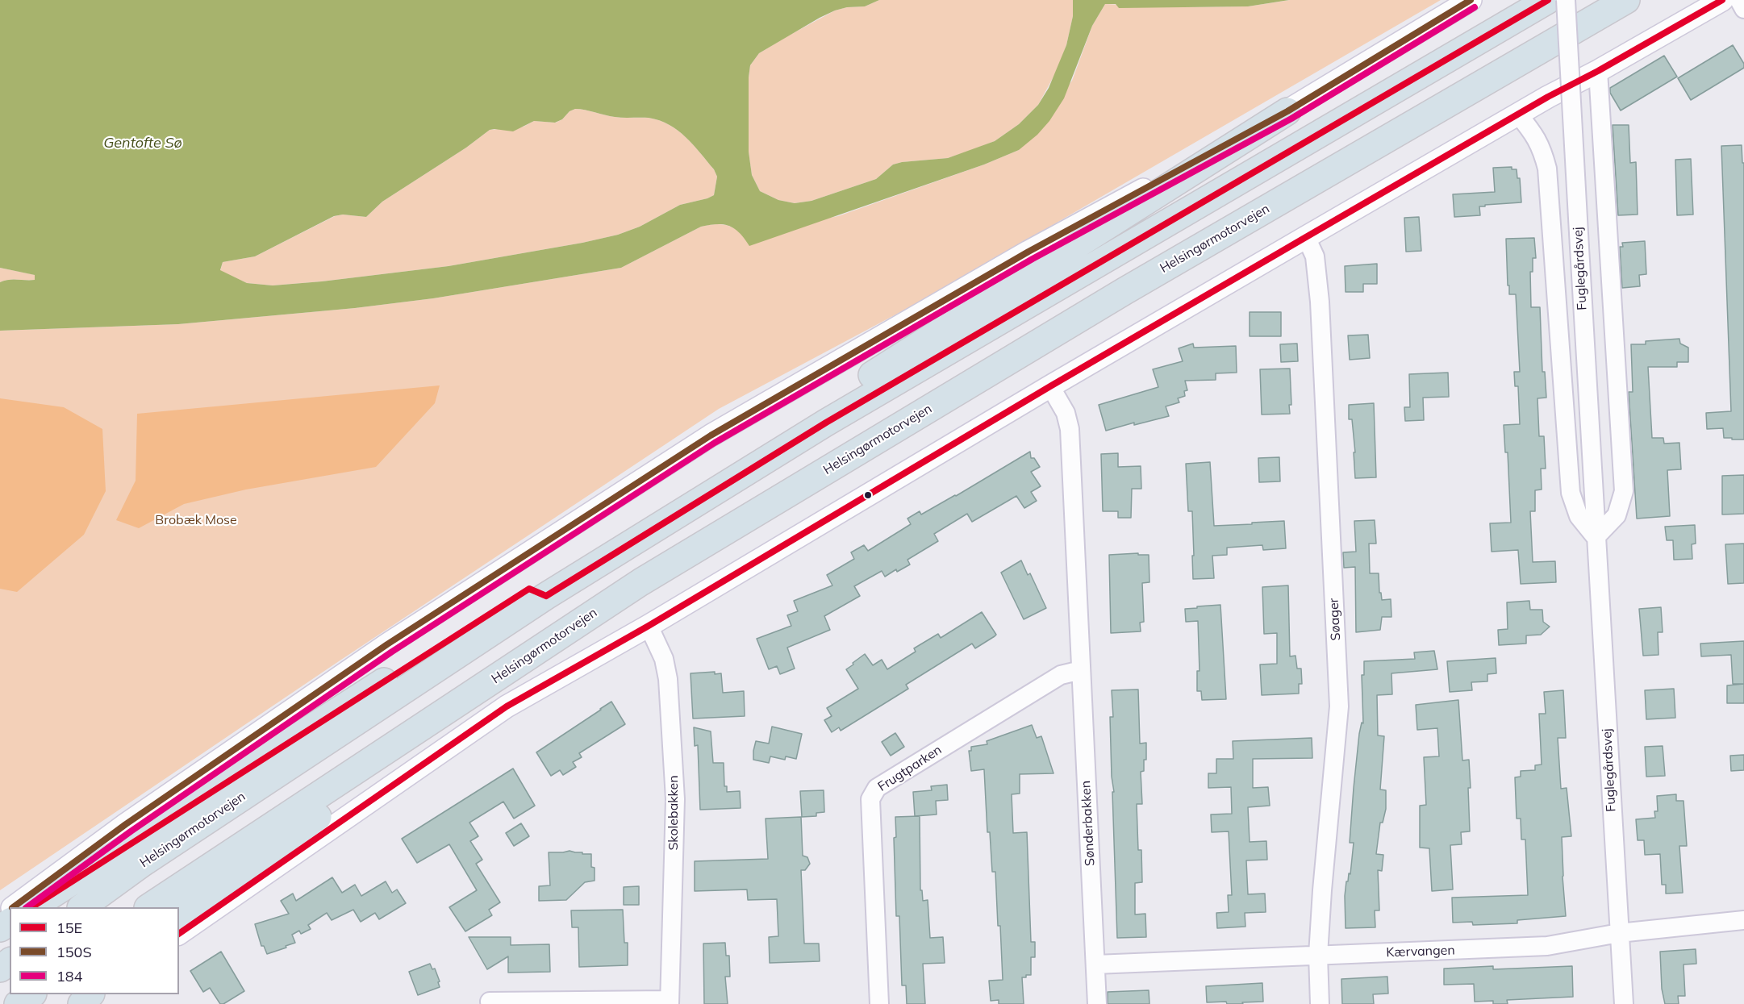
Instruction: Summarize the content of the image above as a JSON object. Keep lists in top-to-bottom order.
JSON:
{
  "streets": {
    "highway": ["Helsingørmotorvejen"],
    "street": [
      "Fuglegårdsvej",
      "Søager",
      "Frugtparken",
      "Skolebakken",
      "Sønderbakken",
      "Kærvangen"
    ]
  },
  "crossings": [
    ["Fuglegårdsvej", "Kærvangen"],
    ["Søager", "Kærvangen"],
    ["Frugtparken", "Sønderbakken"],
    ["Sønderbakken", "Kærvangen"]
  ],
  "water": ["Gentofte Sø"],
  "parks": ["Brobæk Mose"],
  "lines": ["transit line 15E", "transit line 150S", "transit line 184"],
  "legend": ["15E", "150S", "184"]
}
